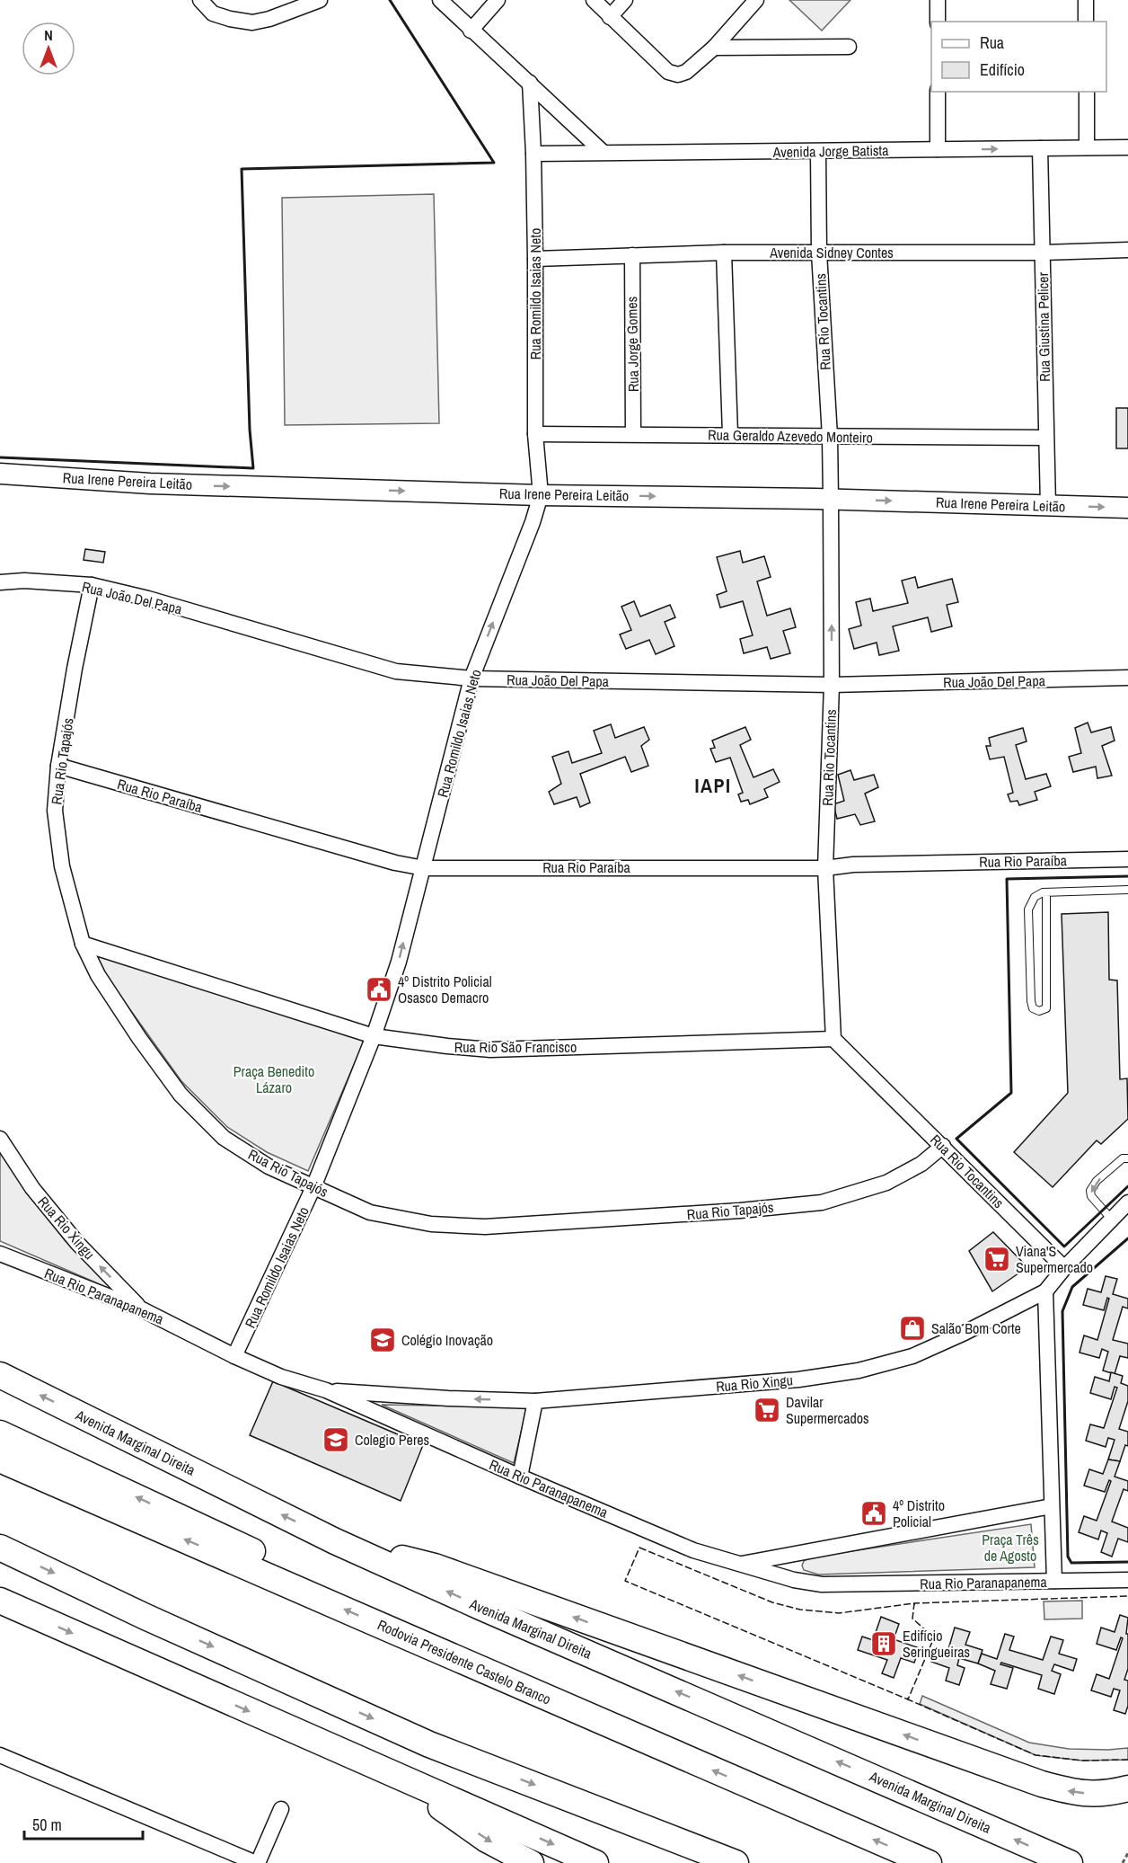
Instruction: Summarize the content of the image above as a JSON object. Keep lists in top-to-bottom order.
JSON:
{
  "streets": {
    "highway": ["Avenida Marginal Direita", "Rodovia Presidente Castelo Branco"],
    "street": [
      "Avenida Jorge Batista",
      "Avenida Sidney Contes",
      "Rua Romildo Isaias Neto",
      "Rua Rio Tocantins",
      "Rua Giustina Pelicer",
      "Rua Jorge Gomes",
      "Rua Geraldo Azevedo Monteiro",
      "Rua Irene Pereira Leitão",
      "Rua João Del Papa",
      "Rua Rio Tapajós",
      "Rua Rio Paraíba",
      "Rua Rio São Francisco",
      "Rua Rio Xingu",
      "Rua Rio Paranapanema"
    ]
  },
  "crossings": [
    ["Avenida Jorge Batista", "Rua Romildo Isaias Neto"],
    ["Avenida Jorge Batista", "Rua Rio Tocantins"],
    ["Avenida Jorge Batista", "Rua Giustina Pelicer"],
    ["Avenida Sidney Contes", "Rua Romildo Isaias Neto"],
    ["Avenida Sidney Contes", "Rua Rio Tocantins"],
    ["Avenida Sidney Contes", "Rua Giustina Pelicer"],
    ["Avenida Sidney Contes", "Rua Jorge Gomes"],
    ["Rua Romildo Isaias Neto", "Rua Geraldo Azevedo Monteiro"],
    ["Rua Romildo Isaias Neto", "Rua Irene Pereira Leitão"],
    ["Rua Romildo Isaias Neto", "Rua João Del Papa"],
    ["Rua Romildo Isaias Neto", "Rua Rio Tapajós"],
    ["Rua Romildo Isaias Neto", "Rua Rio Paraíba"],
    ["Rua Romildo Isaias Neto", "Rua Rio São Francisco"],
    ["Rua Romildo Isaias Neto", "Rua Rio Paranapanema"],
    ["Rua Rio Tocantins", "Rua Geraldo Azevedo Monteiro"],
    ["Rua Rio Tocantins", "Rua Irene Pereira Leitão"],
    ["Rua Rio Tocantins", "Rua João Del Papa"],
    ["Rua Rio Tocantins", "Rua Rio Tapajós"],
    ["Rua Rio Tocantins", "Rua Rio Paraíba"],
    ["Rua Rio Tocantins", "Rua Rio São Francisco"],
    ["Rua Rio Tocantins", "Rua Rio Xingu"],
    ["Rua Giustina Pelicer", "Rua Geraldo Azevedo Monteiro"],
    ["Rua Giustina Pelicer", "Rua Irene Pereira Leitão"],
    ["Rua Jorge Gomes", "Rua Geraldo Azevedo Monteiro"],
    ["Rua João Del Papa", "Rua Rio Tapajós"],
    ["Rua Rio Tapajós", "Rua Rio Paraíba"],
    ["Rua Rio Tapajós", "Rua Rio São Francisco"],
    ["Rua Rio Xingu", "Rua Rio Paranapanema"]
  ],
  "one_way": ["Rua Irene Pereira Leitão", "Rua Rio Xingu"],
  "districts": ["IAPI"],
  "parks": ["Praça Benedito Lázaro", "Praça Três de Agosto"],
  "places": {
    "public building": ["4º Distrito Policial Osasco Demacro", "4º Distrito Policial"],
    "supermarket": ["Viana'S Supermercado", "Davilar Supermercados"],
    "shop": ["Salão Bom Corte"],
    "school or university": ["Colégio Inovação", "Colegio Peres"],
    "building": ["Edifício Seringueiras"]
  },
  "legend": ["Rua", "Edifício"],
  "scale_bar": "50 m",
  "north": "top"
}
